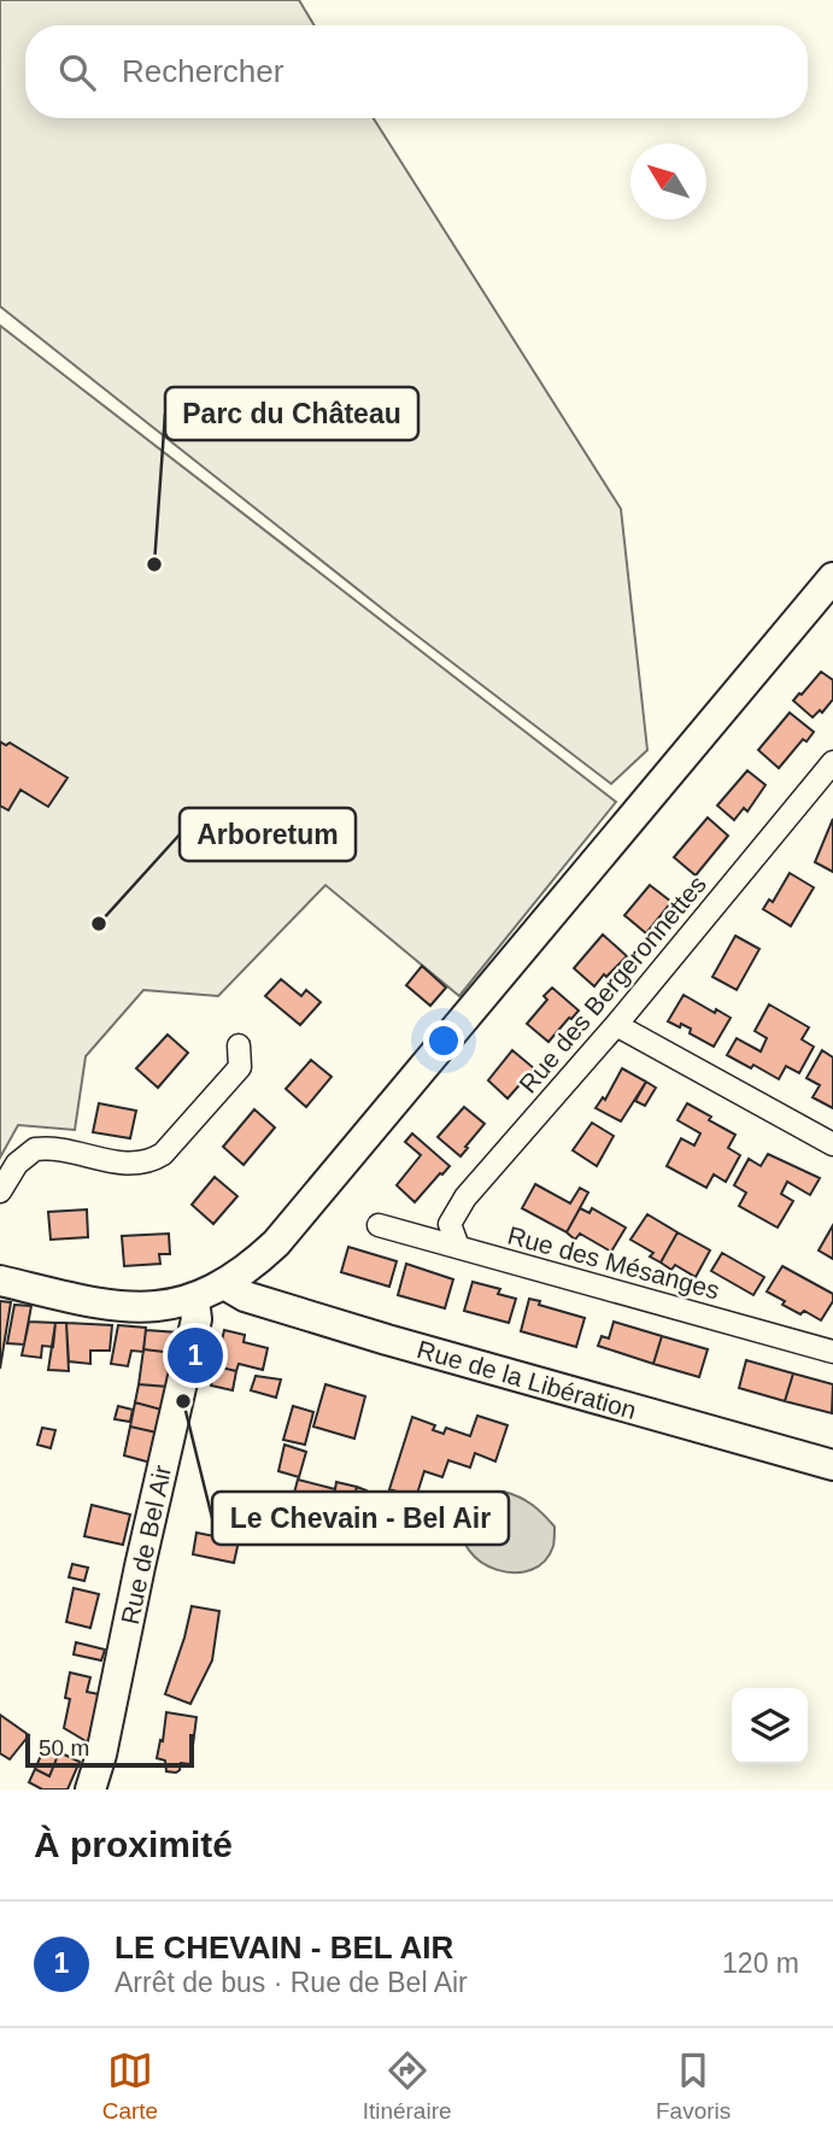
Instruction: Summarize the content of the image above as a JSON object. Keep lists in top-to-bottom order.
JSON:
{
  "streets": {
    "street": [
      "Rue des Bergeronnettes",
      "Rue des Mésanges",
      "Rue de la Libération",
      "Rue de Bel Air"
    ]
  },
  "crossings": [
    ["Rue des Bergeronnettes", "Rue des Mésanges"]
  ],
  "places": ["Parc du Château", "Arboretum", "Le Chevain - Bel Air"],
  "scale_bar": "50 m",
  "north": "top left",
  "page": {
    "search": "Rechercher",
    "pins": "1",
    "scale": "50 m",
    "heading": "À proximité",
    "list": [
      {
        "mark": "1",
        "name": "LE CHEVAIN - BEL AIR",
        "note": "Arrêt de bus · Rue de Bel Air",
        "value": "120 m"
      }
    ],
    "nav": ["Carte", "Itinéraire", "Favoris"]
  }
}
